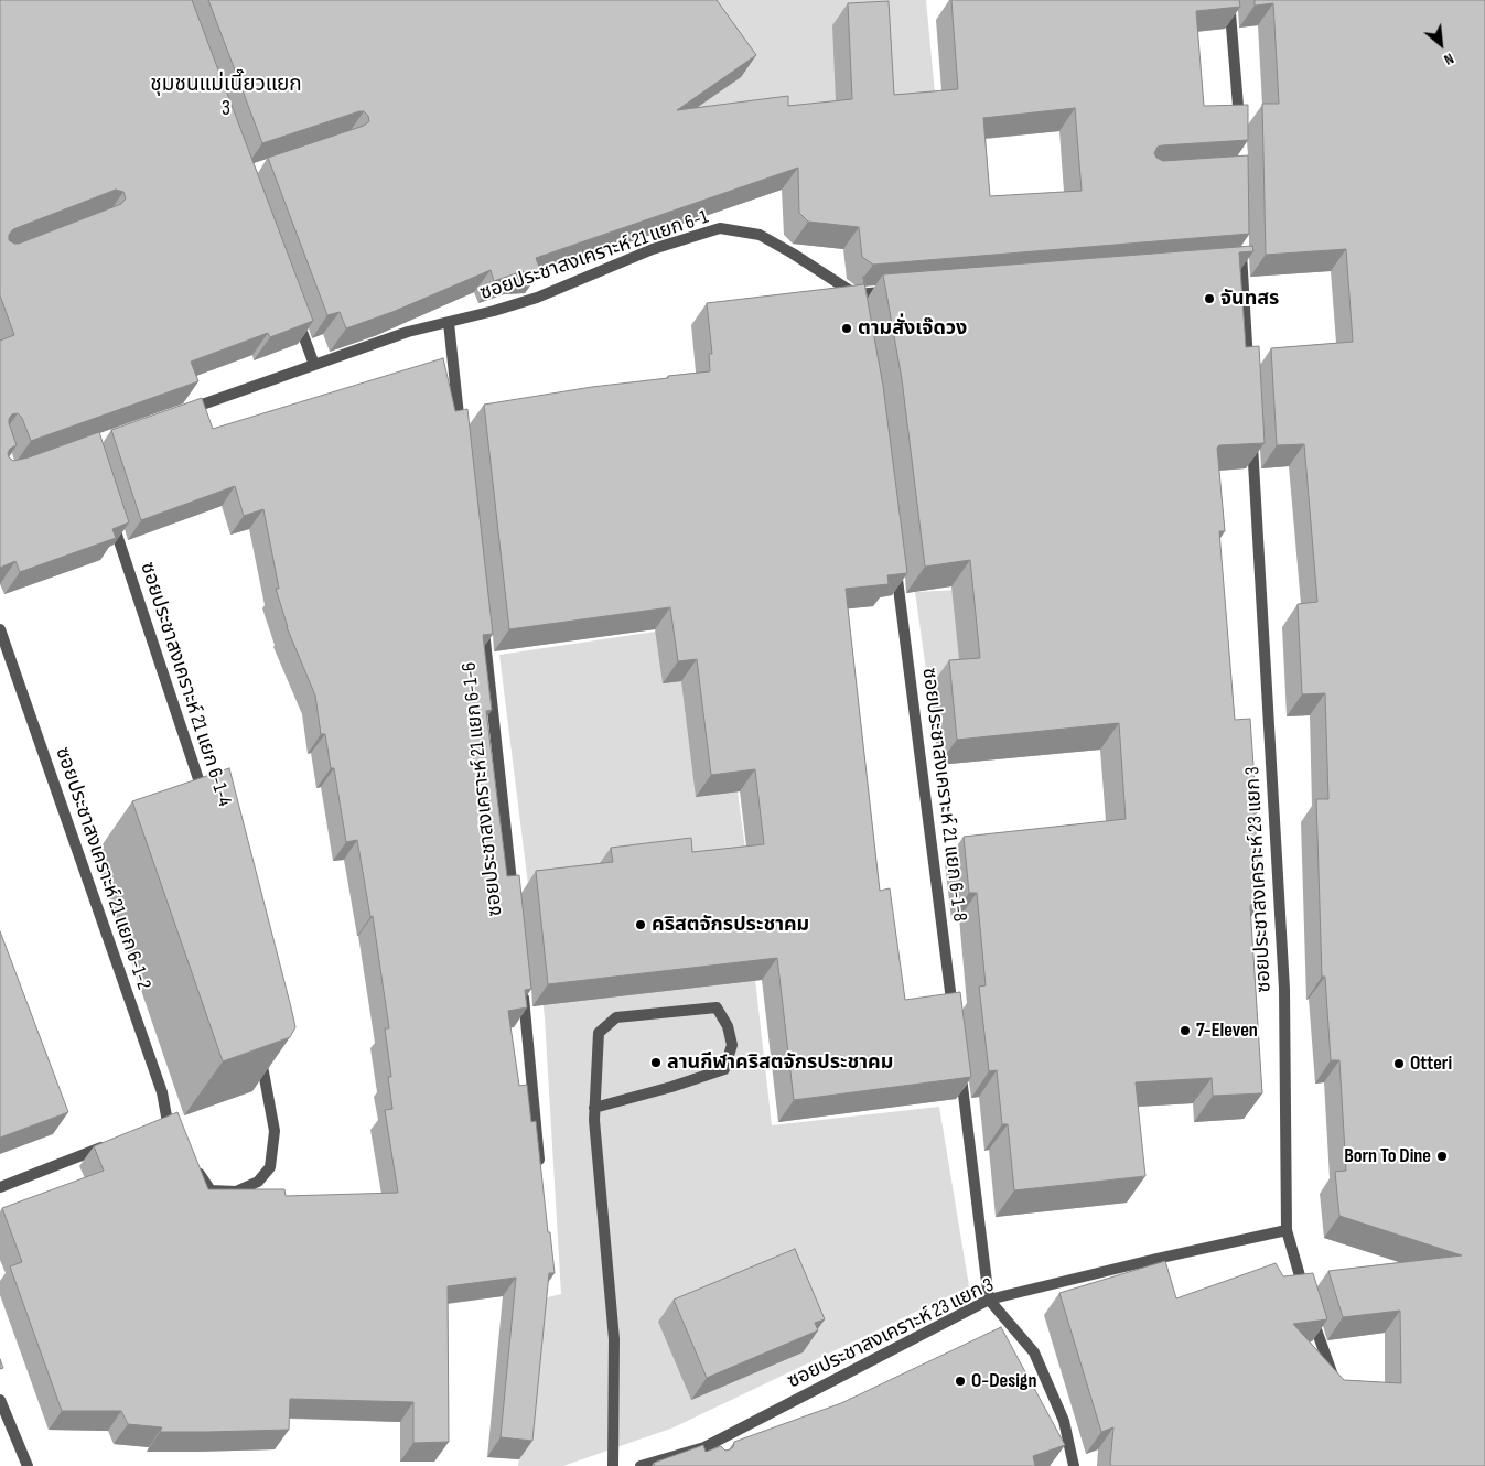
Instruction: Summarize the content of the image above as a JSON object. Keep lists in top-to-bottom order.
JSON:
{
  "streets": {
    "street": [
      "ซอยประชาสงเคราะห์ 21 แยก 6-1",
      "ซอยประชาสงเคราะห์ 21 แยก 6-1-4",
      "ซอยประชาสงเคราะห์ 21 แยก 6-1-6",
      "ซอยประชาสงเคราะห์ 21 แยก 6-1-8",
      "ซอยประชาสงเคราะห์ 21 แยก 6-1-2",
      "ซอยประชาสงเคราะห์ 23 แยก 3"
    ]
  },
  "districts": ["ชุมชนแม่เนี๊ยวแยก 3"],
  "places": [
    "จันทสร",
    "ตามสั่งเจ๊ดวง",
    "คริสตจักรประชาคม",
    "7-Eleven",
    "ลานกีฬาคริสตจักรประชาคม",
    "Otteri",
    "Born To Dine",
    "O-Design"
  ],
  "north": "bottom right"
}
